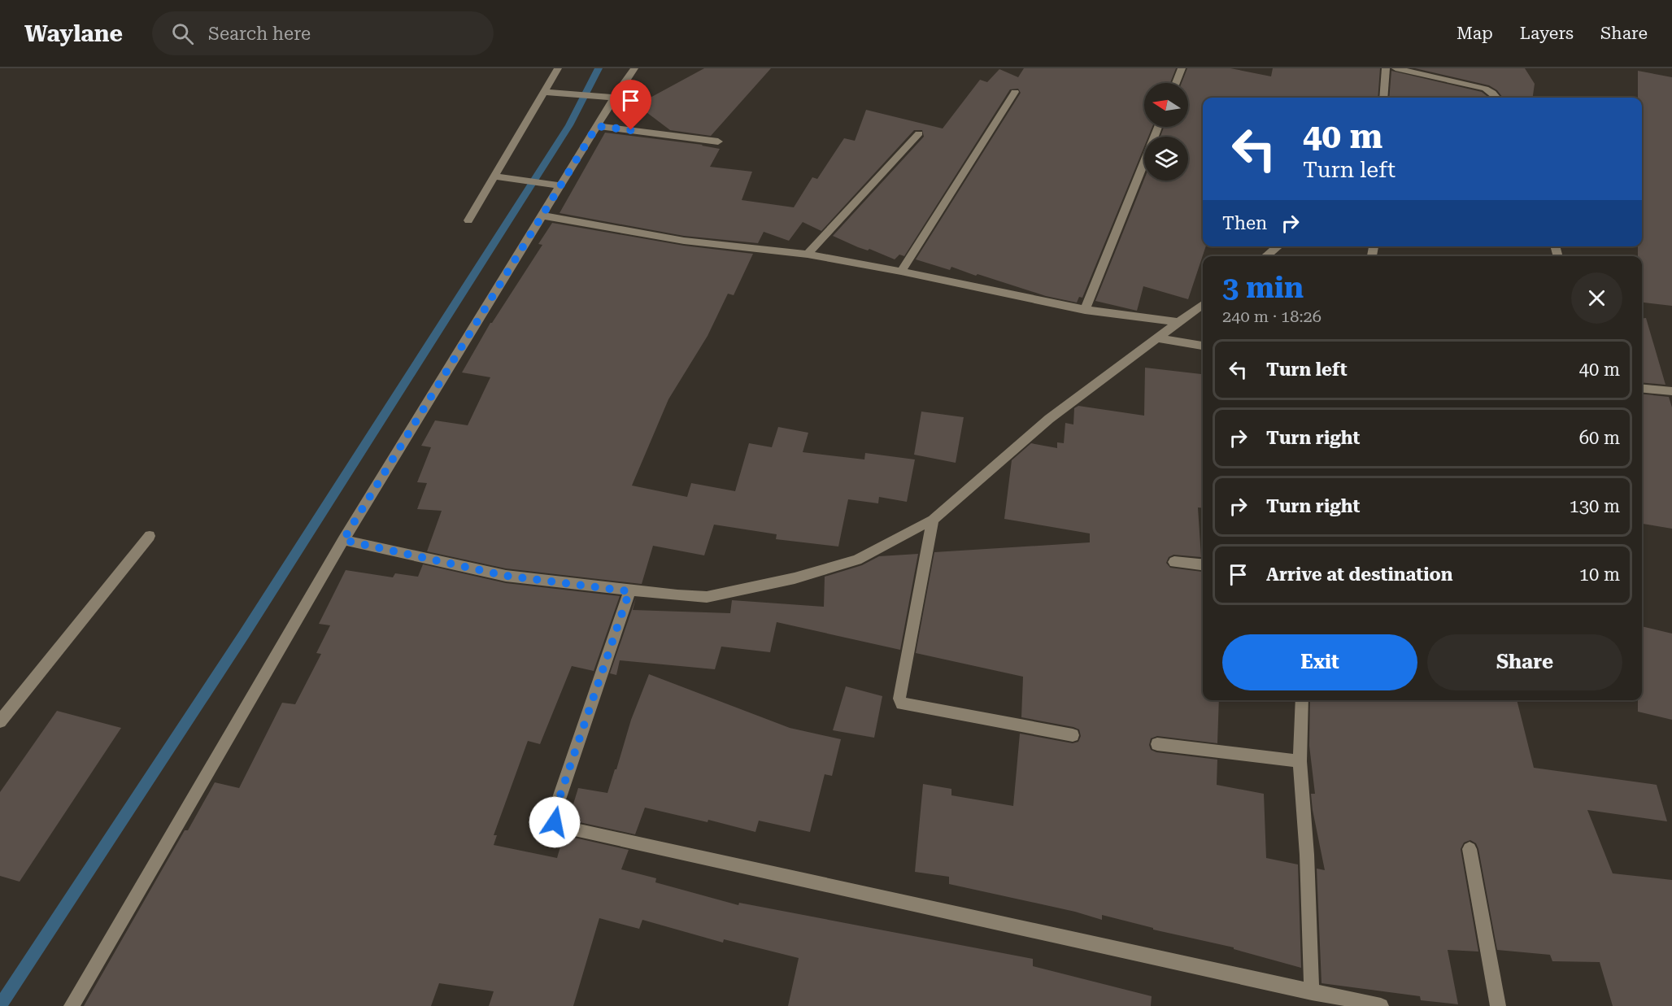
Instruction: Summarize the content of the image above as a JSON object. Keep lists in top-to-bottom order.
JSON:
{
  "north": "left",
  "page": {
    "header": "Waylane",
    "search": "Search here",
    "nav": ["Map", "Layers", "Share"],
    "turn": ["40 m", "Turn left"],
    "then": "Then",
    "heading": ["3 min", "240 m · 18:26"],
    "list": [
      {
        "name": "Turn left",
        "value": "40 m"
      },
      {
        "name": "Turn right",
        "value": "60 m"
      },
      {
        "name": "Turn right",
        "value": "130 m"
      },
      {
        "name": "Arrive at destination",
        "value": "10 m"
      }
    ],
    "buttons": ["Exit", "Share"]
  }
}
